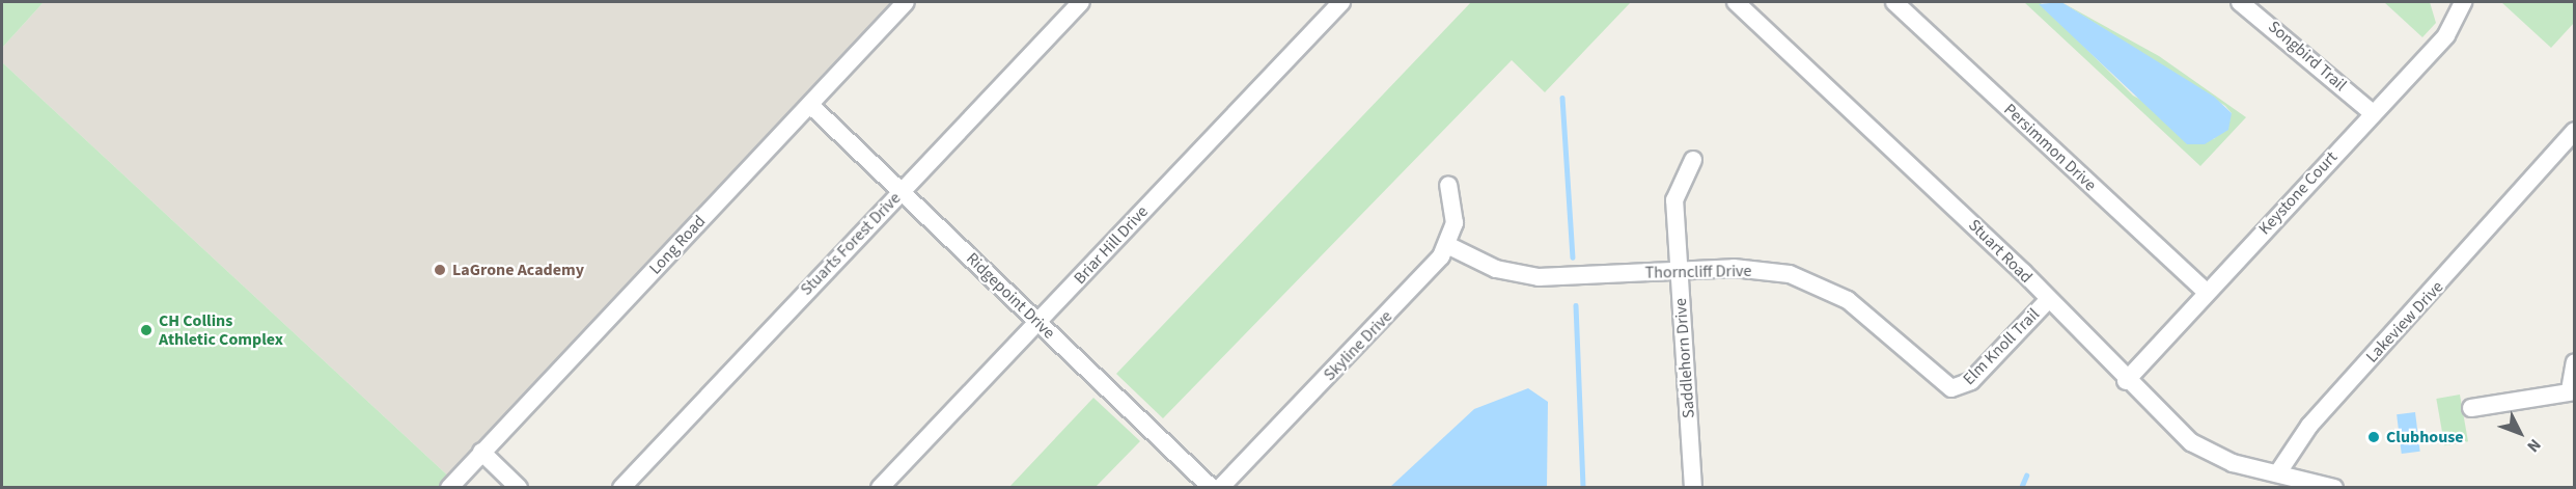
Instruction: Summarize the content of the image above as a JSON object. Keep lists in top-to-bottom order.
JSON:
{
  "streets": {
    "street": [
      "Songbird Trail",
      "Persimmon Drive",
      "Keystone Court",
      "Stuarts Forest Drive",
      "Long Road",
      "Briar Hill Drive",
      "Stuart Road",
      "Thorncliff Drive",
      "Ridgepoint Drive",
      "Lakeview Drive",
      "Skyline Drive",
      "Elm Knoll Trail",
      "Saddlehorn Drive"
    ]
  },
  "crossings": [
    ["Songbird Trail", "Keystone Court"],
    ["Persimmon Drive", "Keystone Court"],
    ["Keystone Court", "Stuart Road"],
    ["Stuarts Forest Drive", "Ridgepoint Drive"],
    ["Long Road", "Ridgepoint Drive"],
    ["Briar Hill Drive", "Ridgepoint Drive"],
    ["Stuart Road", "Lakeview Drive"],
    ["Stuart Road", "Elm Knoll Trail"],
    ["Thorncliff Drive", "Skyline Drive"],
    ["Thorncliff Drive", "Elm Knoll Trail"],
    ["Thorncliff Drive", "Saddlehorn Drive"]
  ],
  "places": ["LaGrone Academy", "CH Collins Athletic Complex", "Clubhouse"],
  "north": "bottom right"
}
